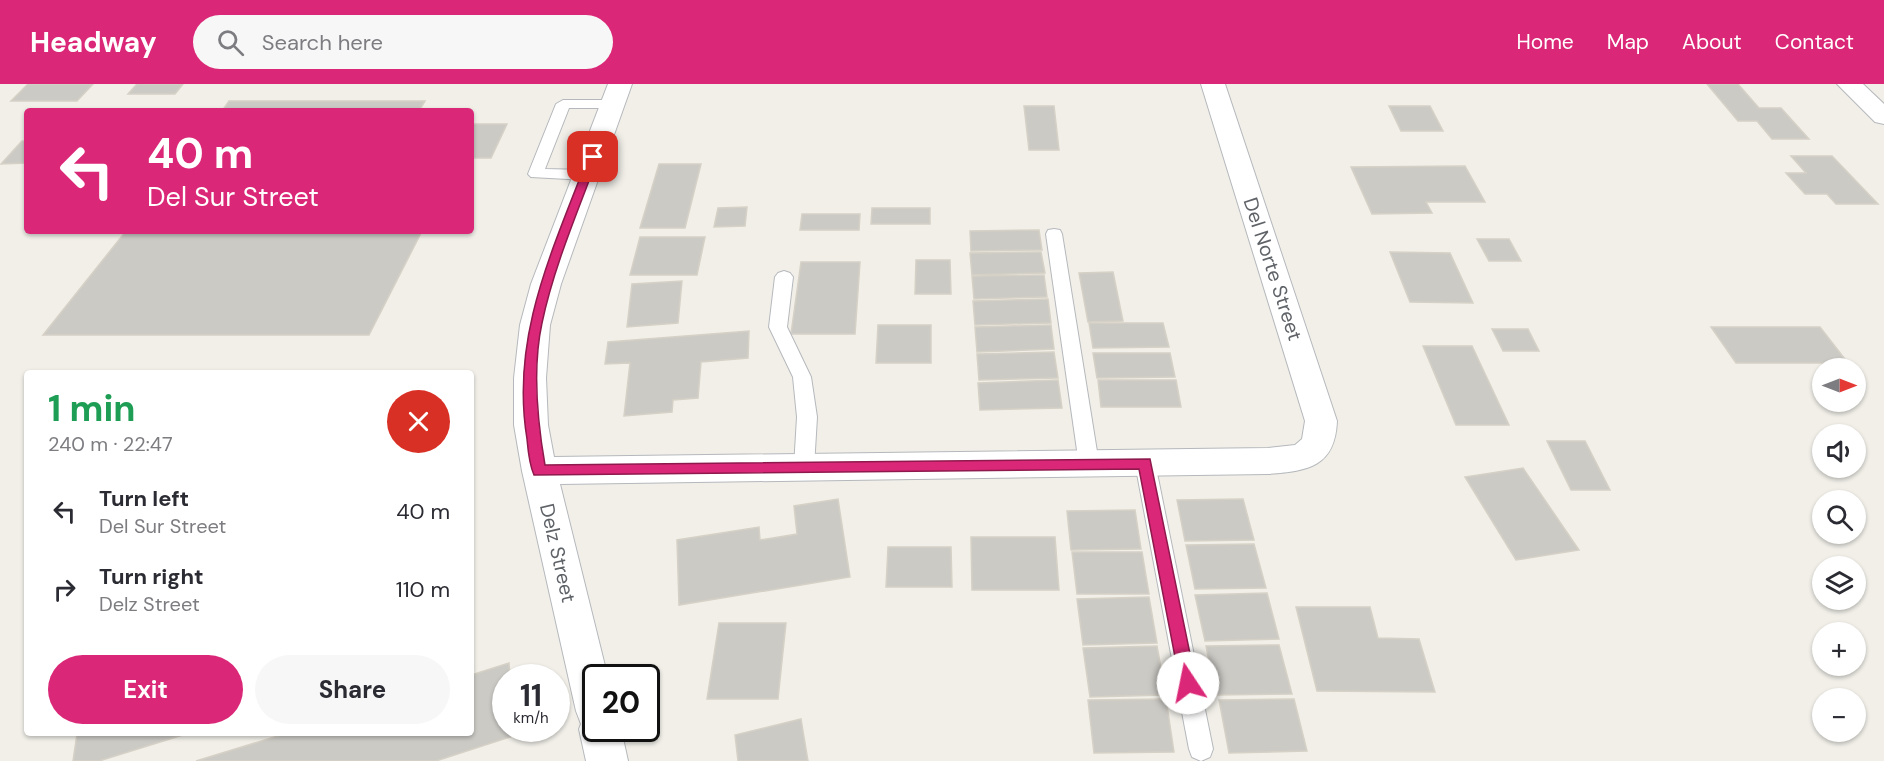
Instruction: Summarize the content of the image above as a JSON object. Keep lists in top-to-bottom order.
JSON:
{
  "streets": {
    "street": ["Del Norte Street", "Delz Street"]
  },
  "north": "right",
  "page": {
    "header": "Headway",
    "search": "Search here",
    "nav": [
      "Home",
      "Map",
      "About",
      "Contact"
    ],
    "turn": ["40 m", "Del Sur Street"],
    "map_buttons": ["+", "−"],
    "heading": ["1 min", "240 m · 22:47"],
    "list": [
      {
        "name": "Turn left",
        "note": "Del Sur Street",
        "value": "40 m"
      },
      {
        "name": "Turn right",
        "note": "Delz Street",
        "value": "110 m"
      }
    ],
    "buttons": ["Exit", "Share"],
    "speed": "11 km/h",
    "limit": "20"
  }
}
